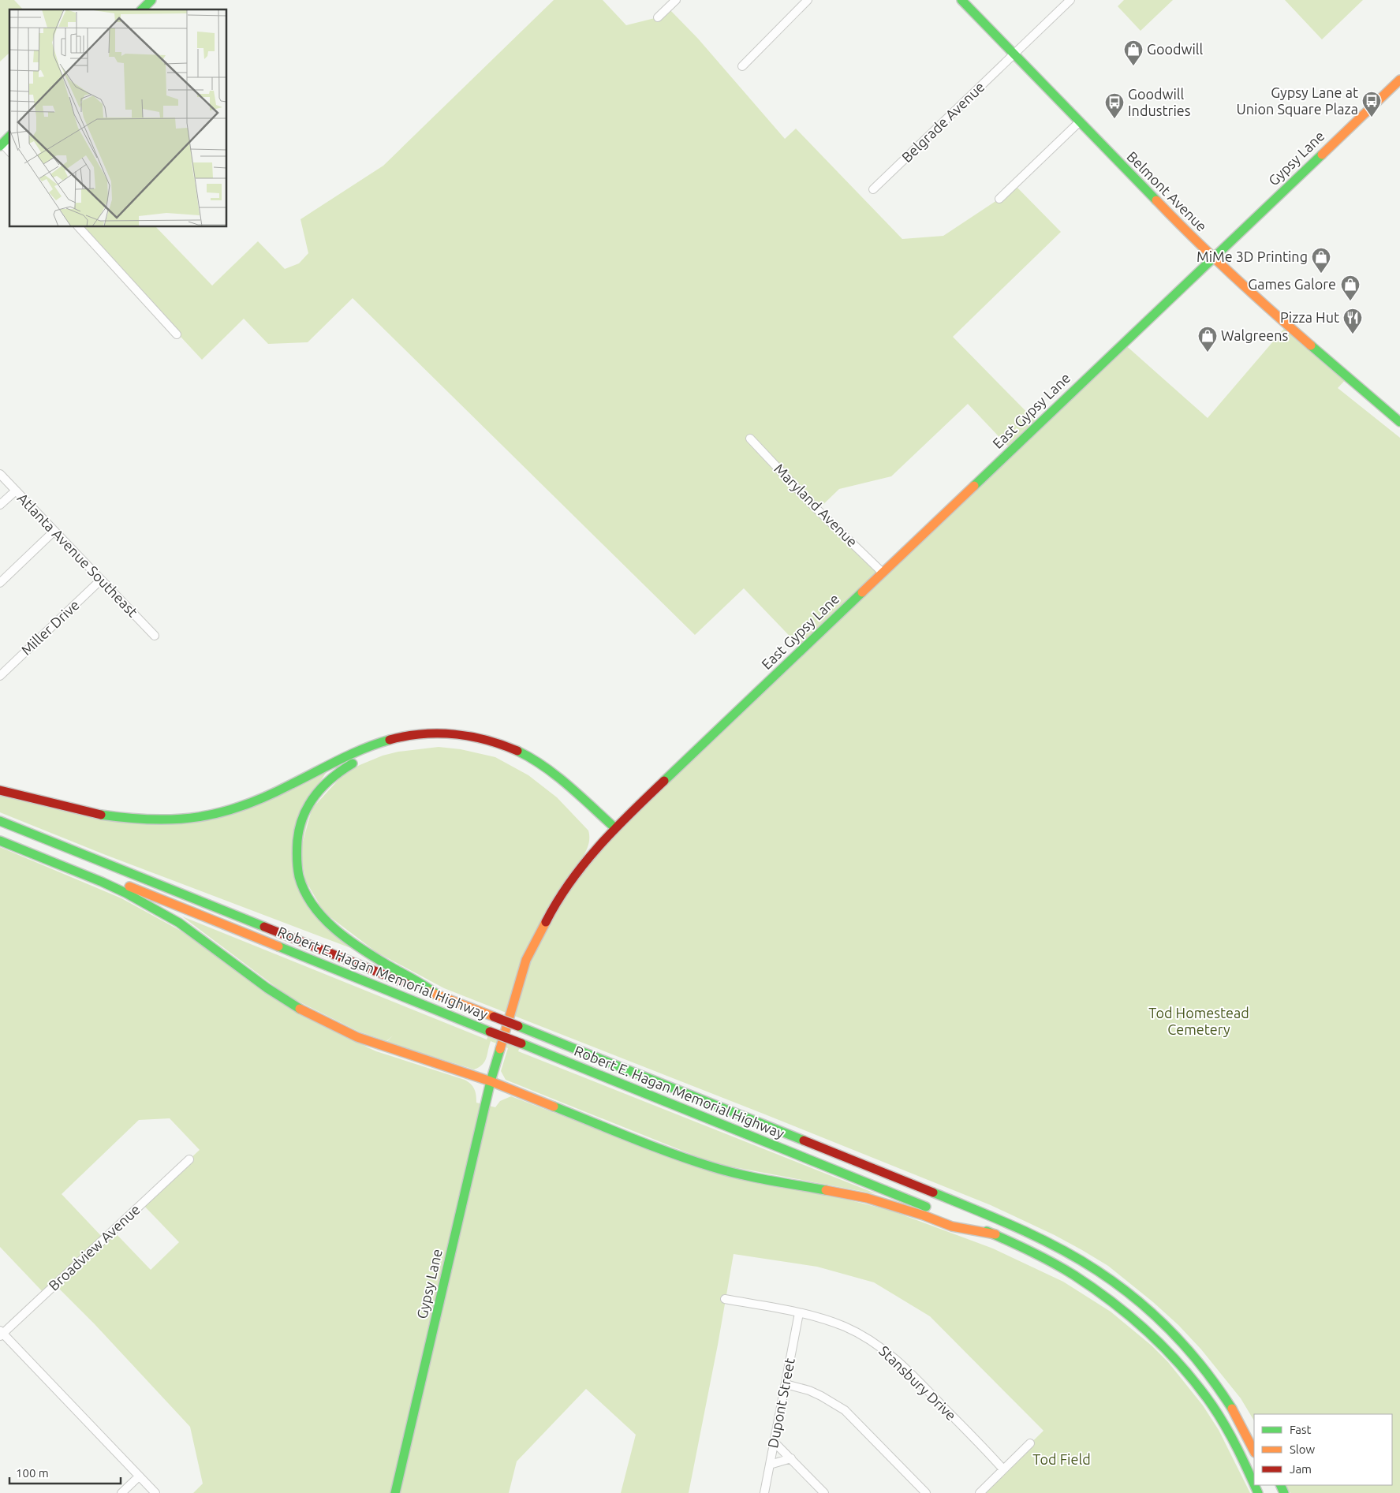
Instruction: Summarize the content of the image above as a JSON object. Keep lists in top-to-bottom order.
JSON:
{
  "streets": {
    "main road": [
      "Gypsy Lane",
      "Belmont Avenue",
      "East Gypsy Lane",
      "Robert E. Hagan Memorial Highway"
    ],
    "street": [
      "Belgrade Avenue",
      "Maryland Avenue",
      "Atlanta Avenue Southeast",
      "Miller Drive",
      "Broadview Avenue",
      "Stansbury Drive",
      "Dupont Street"
    ]
  },
  "crossings": [
    ["Belgrade Avenue", "Belmont Avenue"],
    ["Gypsy Lane", "Belmont Avenue"],
    ["Gypsy Lane", "East Gypsy Lane"],
    ["Belmont Avenue", "East Gypsy Lane"],
    ["East Gypsy Lane", "Maryland Avenue"],
    ["Atlanta Avenue Southeast", "Miller Drive"],
    ["Stansbury Drive", "Dupont Street"]
  ],
  "parks": ["Tod Homestead Cemetery", "Tod Field"],
  "places": {
    "shop": [
      "Goodwill",
      "MiMe 3D Printing",
      "Games Galore",
      "Walgreens"
    ],
    "bus stop": ["Gypsy Lane at Union Square Plaza", "Goodwill Industries"],
    "restaurant": ["Pizza Hut"]
  },
  "legend": ["Fast", "Slow", "Jam"],
  "scale_bar": "100 m"
}
